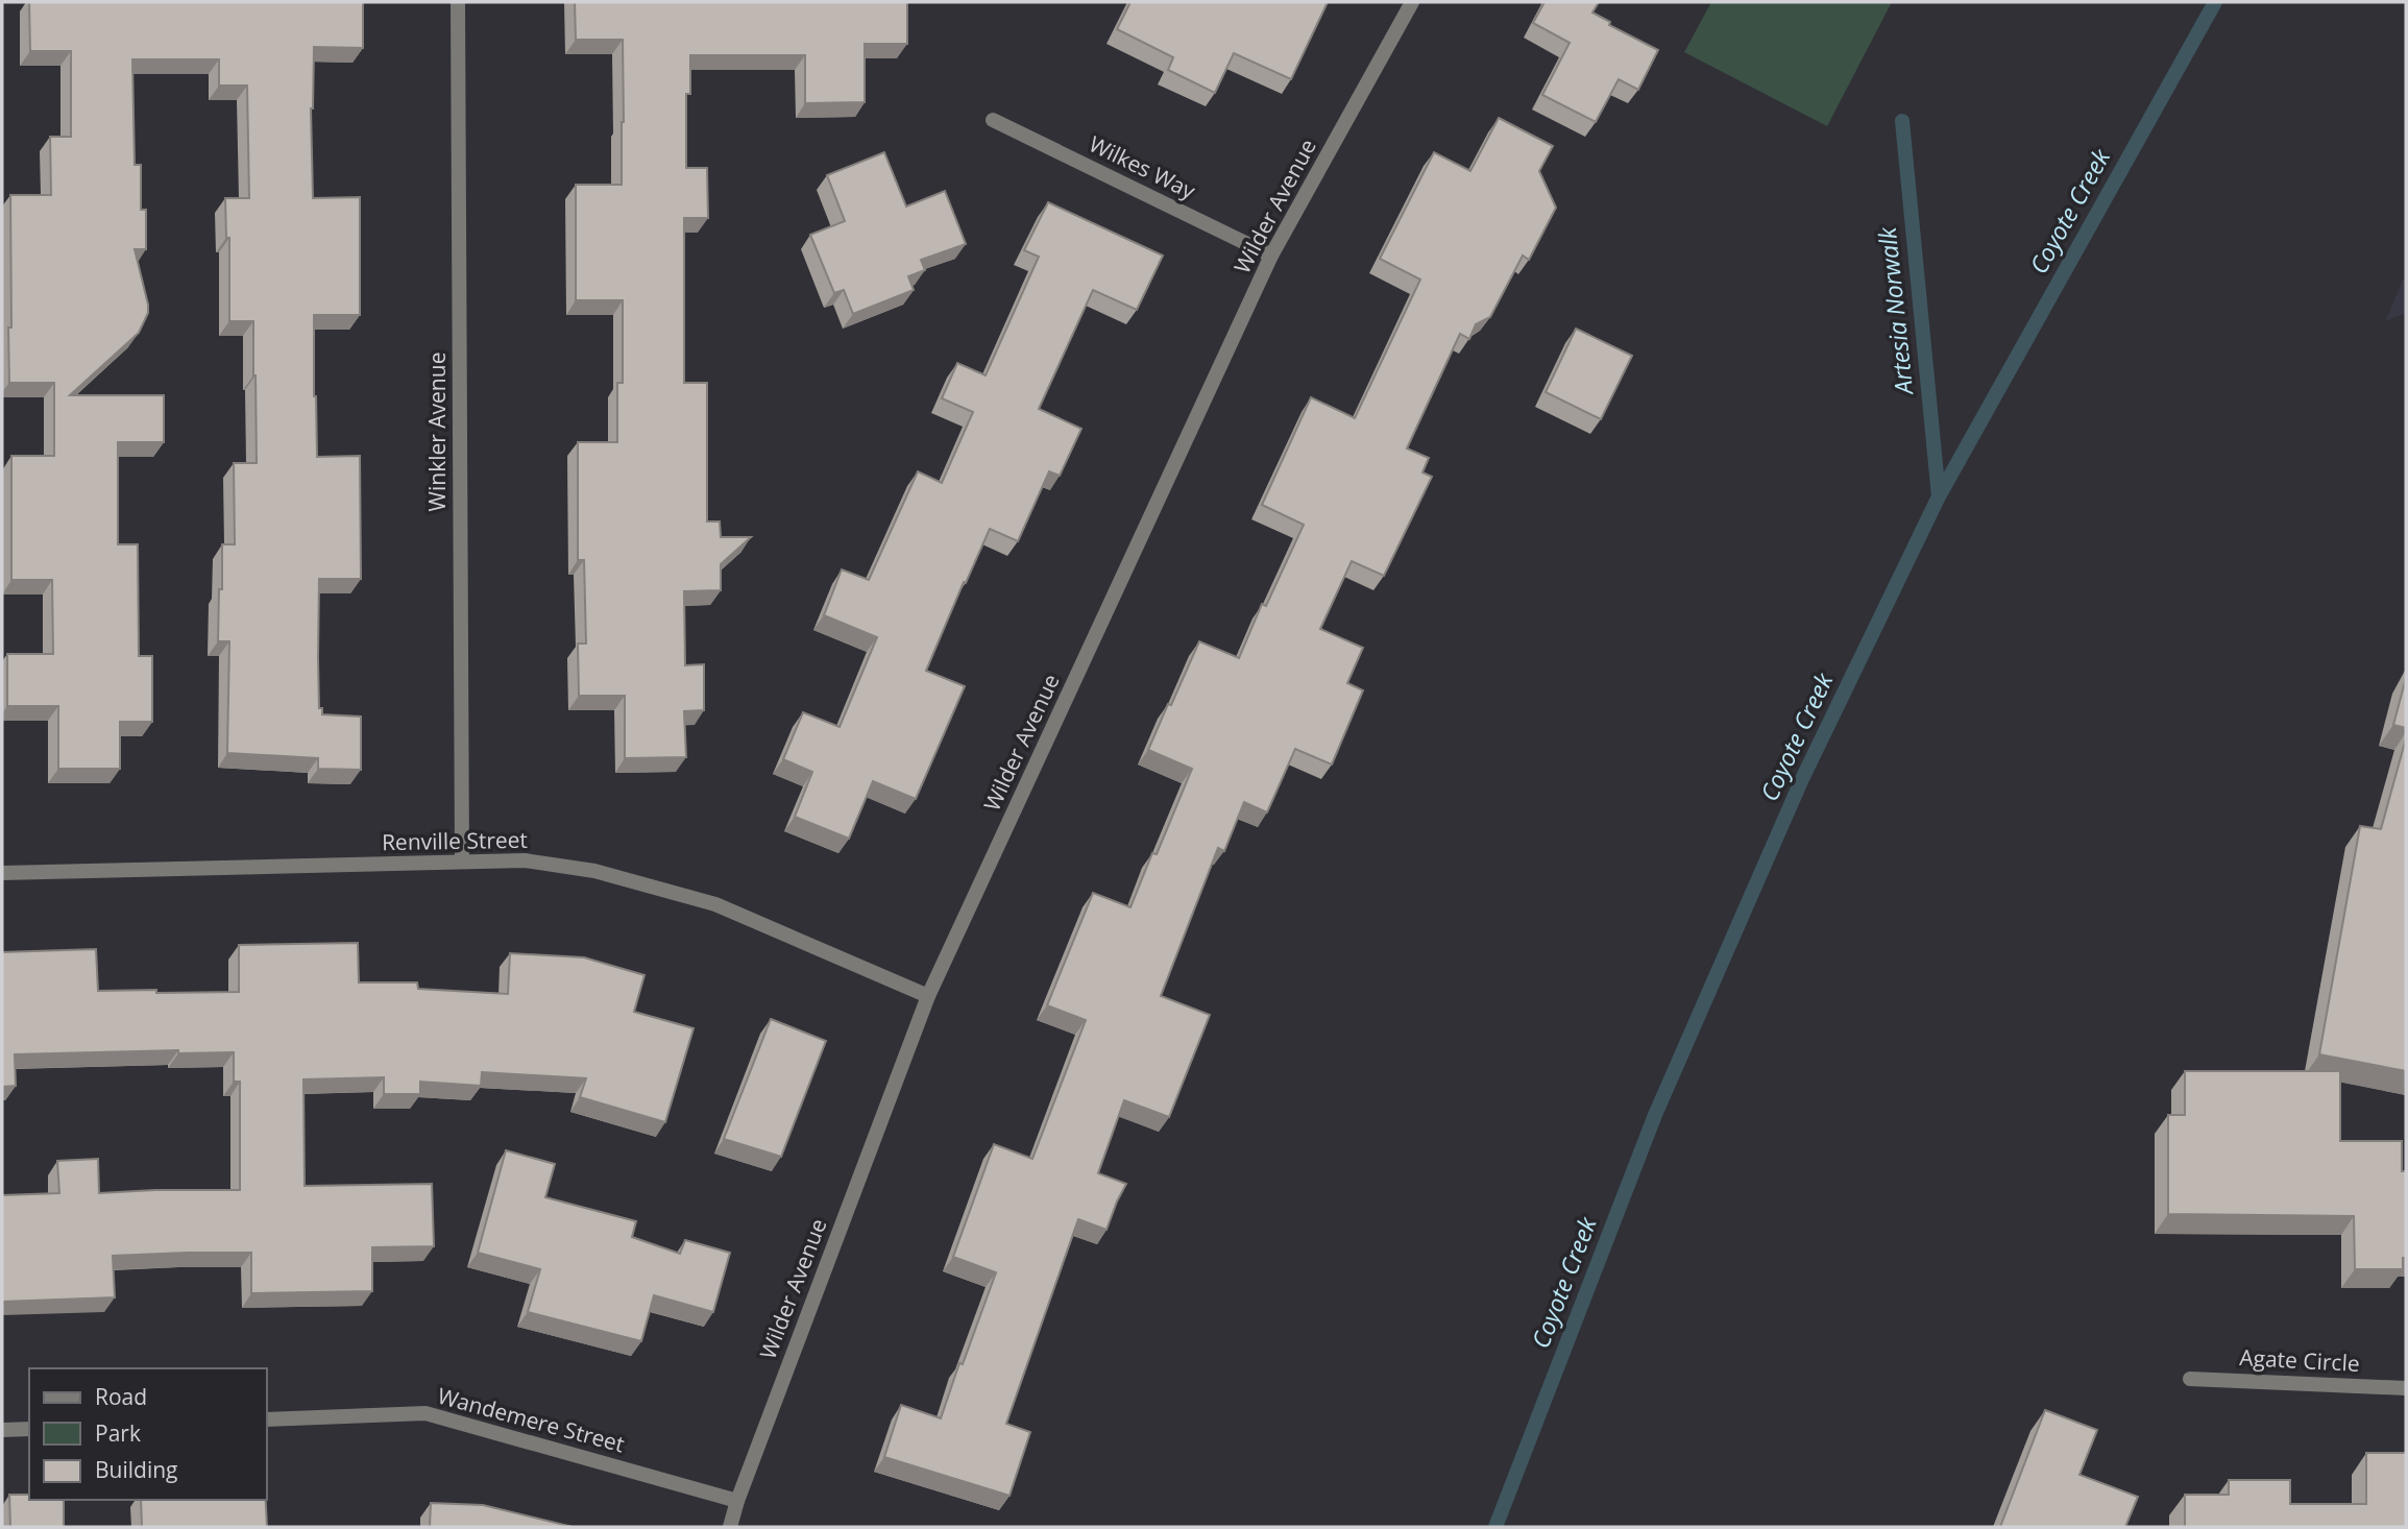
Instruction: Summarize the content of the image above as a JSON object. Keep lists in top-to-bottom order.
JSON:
{
  "streets": {
    "street": [
      "Wilkes Way",
      "Wilder Avenue",
      "Winkler Avenue",
      "Renville Street",
      "Agate Circle",
      "Wandemere Street"
    ]
  },
  "crossings": [
    ["Wilkes Way", "Wilder Avenue"],
    ["Wilder Avenue", "Renville Street"],
    ["Wilder Avenue", "Wandemere Street"],
    ["Winkler Avenue", "Renville Street"]
  ],
  "water": ["Coyote Creek", "Artesia Norwalk"],
  "legend": ["Road", "Park", "Building"]
}
